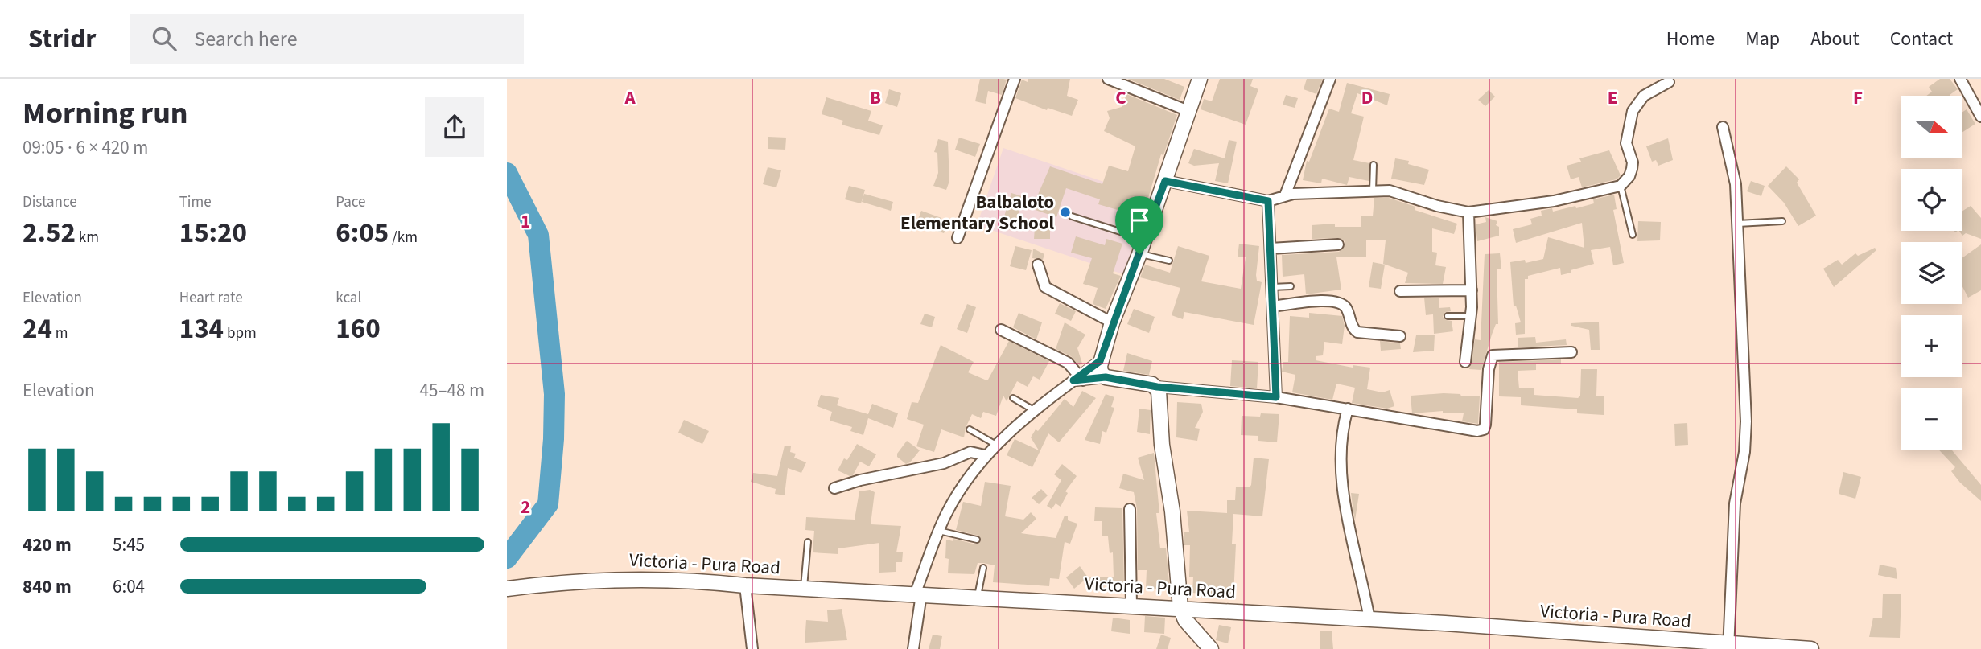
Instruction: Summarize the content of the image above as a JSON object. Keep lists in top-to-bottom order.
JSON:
{
  "streets": {
    "main road": ["Victoria - Pura Road"]
  },
  "places": ["Balbaloto Elementary School"],
  "north": "right",
  "page": {
    "header": "Stridr",
    "search": "Search here",
    "nav": [
      "Home",
      "Map",
      "About",
      "Contact"
    ],
    "heading": ["Morning run", "09:05 · 6 × 420 m"],
    "map_buttons": ["+", "−"],
    "stats": [
      ["Distance", "2.52 km"],
      ["Time", "15:20"],
      ["Pace", "6:05 /km"],
      ["Elevation", "24 m"],
      ["Heart rate", "134 bpm"],
      ["kcal", "160"]
    ],
    "chart": ["Elevation", "45–48 m"],
    "list": [
      {
        "name": "420 m",
        "note": "5:45"
      },
      {
        "name": "840 m",
        "note": "6:04"
      }
    ]
  },
  "grid": {
    "columns": [
      "A",
      "B",
      "C",
      "D",
      "E",
      "F"
    ],
    "rows": ["1", "2"]
  }
}
